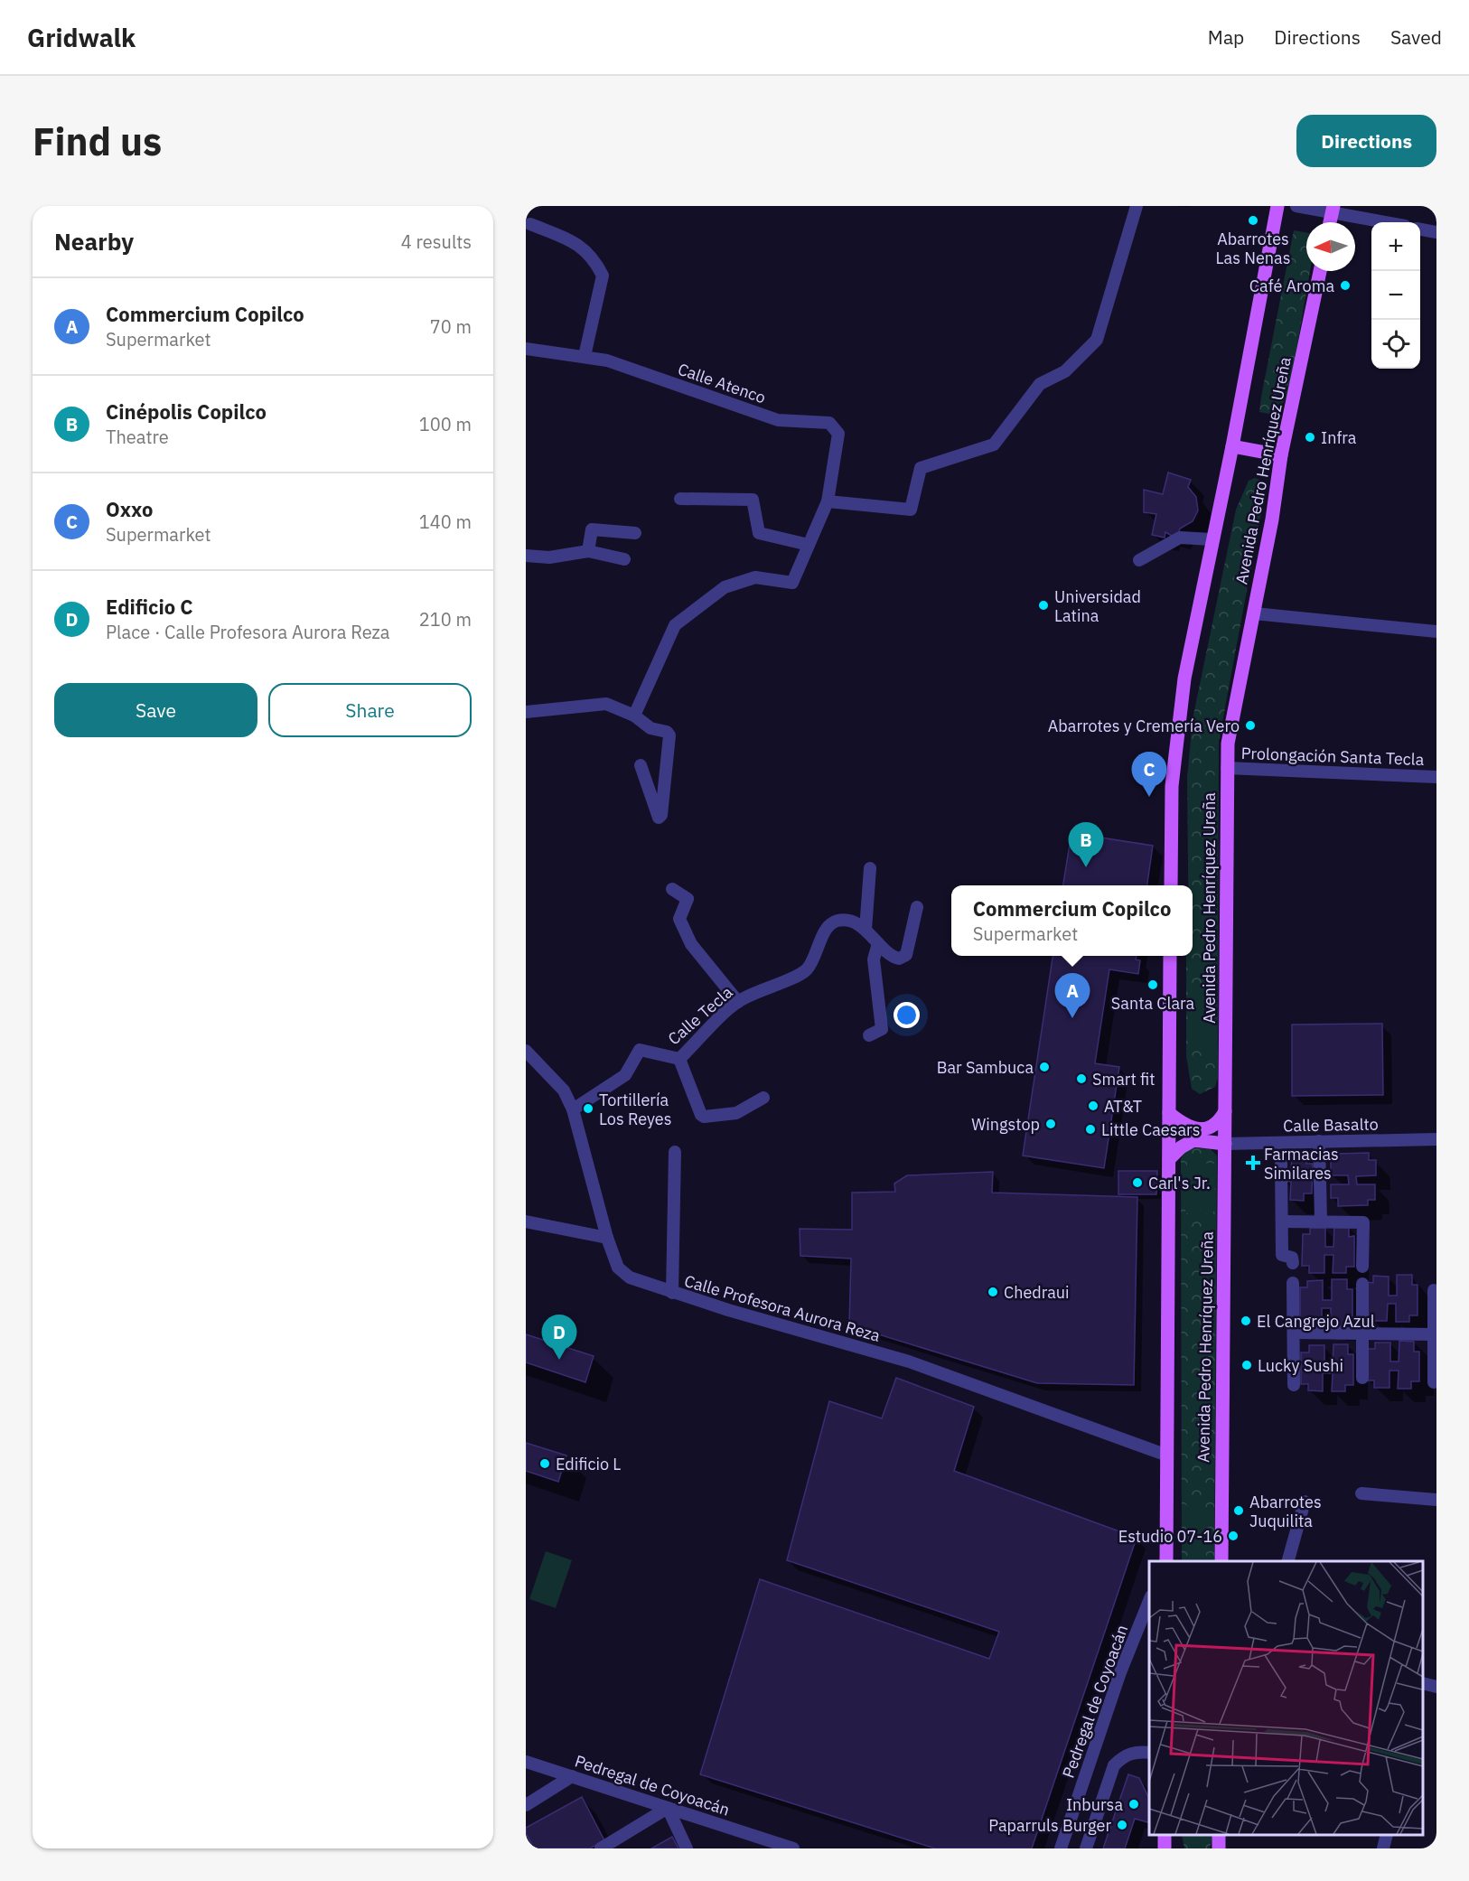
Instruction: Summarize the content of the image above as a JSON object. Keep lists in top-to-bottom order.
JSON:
{
  "streets": {
    "main road": ["Avenida Pedro Henríquez Ureña"],
    "street": [
      "Calle Atenco",
      "Prolongación Santa Tecla",
      "Calle Tecla",
      "Calle Basalto",
      "Calle Profesora Aurora Reza",
      "Pedregal de Coyoacán"
    ]
  },
  "crossings": [
    ["Avenida Pedro Henríquez Ureña", "Prolongación Santa Tecla"],
    ["Avenida Pedro Henríquez Ureña", "Calle Basalto"],
    ["Calle Tecla", "Calle Profesora Aurora Reza"]
  ],
  "places": {
    "other": [
      "Abarrotes Las Nenas",
      "Café Aroma",
      "Infra",
      "Universidad Latina",
      "Abarrotes y Cremería Vero",
      "Santa Clara",
      "Bar Sambuca",
      "Smart fit",
      "AT&T",
      "Tortillería Los Reyes",
      "Wingstop",
      "Little Caesars",
      "Carl's Jr.",
      "Chedraui",
      "El Cangrejo Azul",
      "Lucky Sushi",
      "Edificio L",
      "Abarrotes Juquilita",
      "Estudio 07-16",
      "Inbursa",
      "Paparruls Burger"
    ],
    "health": ["Farmacias Similares"]
  },
  "north": "left",
  "page": {
    "header": "Gridwalk",
    "nav": ["Map", "Directions", "Saved"],
    "buttons": [
      "Directions",
      ["Save", "Share"]
    ],
    "title": "Find us",
    "heading": ["Nearby", "4 results"],
    "map_buttons": ["+", "−"],
    "list": [
      {
        "mark": "A",
        "name": "Commercium Copilco",
        "note": "Supermarket",
        "value": "70 m"
      },
      {
        "mark": "B",
        "name": "Cinépolis Copilco",
        "note": "Theatre",
        "value": "100 m"
      },
      {
        "mark": "C",
        "name": "Oxxo",
        "note": "Supermarket",
        "value": "140 m"
      },
      {
        "mark": "D",
        "name": "Edificio C",
        "note": "Place · Calle Profesora Aurora Reza",
        "value": "210 m"
      }
    ],
    "pins": [
      "C",
      "B",
      "A",
      "D"
    ],
    "popup": ["Commercium Copilco", "Supermarket"]
  }
}
